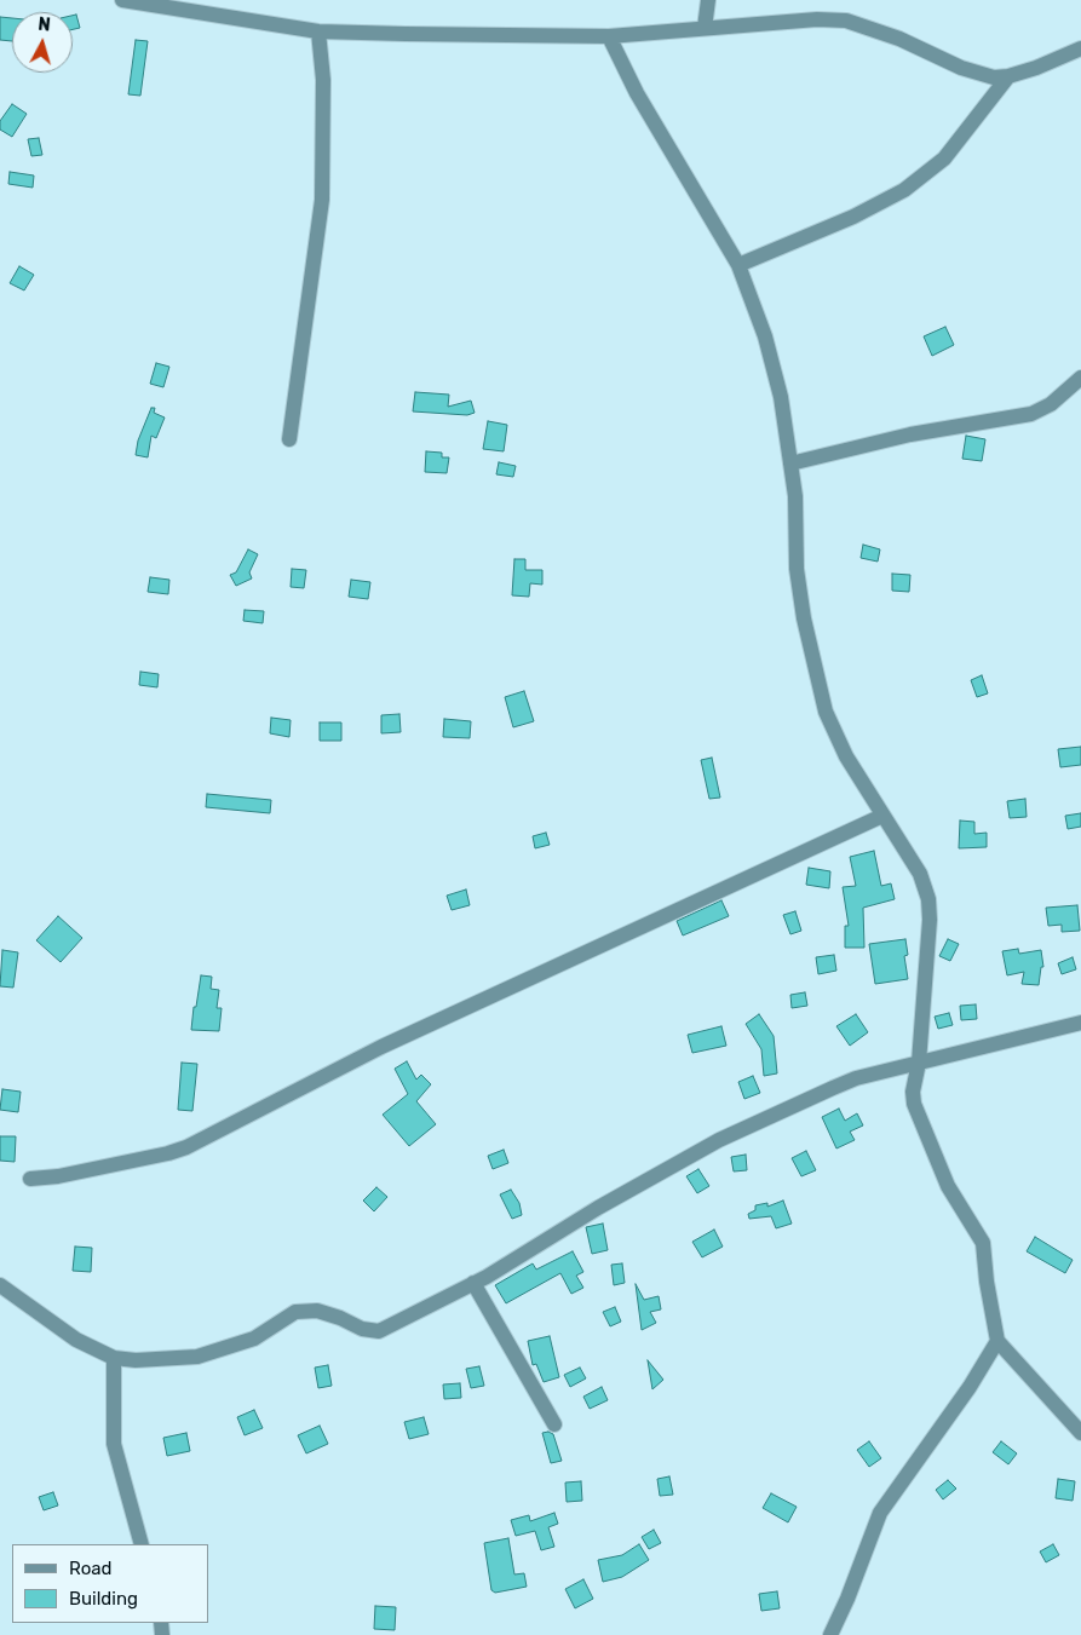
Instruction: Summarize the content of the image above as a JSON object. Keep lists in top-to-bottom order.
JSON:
{
  "legend": ["Road", "Building"],
  "north": "top"
}
